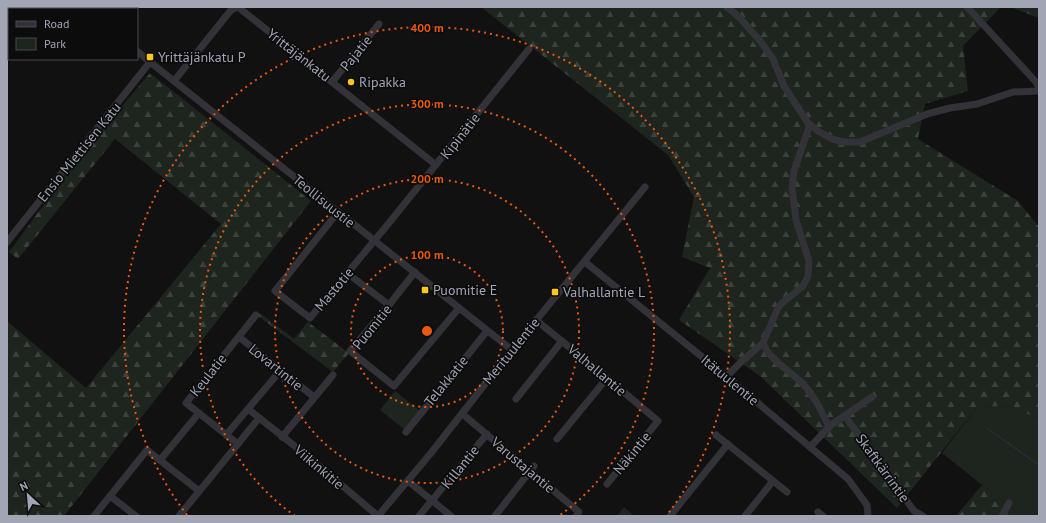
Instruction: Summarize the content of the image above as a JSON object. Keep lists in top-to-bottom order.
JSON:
{
  "streets": {
    "street": [
      "Pajatie",
      "Yrittäjänkatu",
      "Kipinätie",
      "Ensio Miettisen Katu",
      "Teollisuustie",
      "Mastotie",
      "Puomitie",
      "Merituulentie",
      "Lovartintie",
      "Valhallantie",
      "Keulatie",
      "Itätuulentie",
      "Telakkatie",
      "Näkintie",
      "Varustajantie",
      "Viikinkitie",
      "Killantie",
      "Skaftkärrintie"
    ]
  },
  "crossings": [
    ["Pajatie", "Yrittäjänkatu"],
    ["Yrittäjänkatu", "Kipinätie"],
    ["Yrittäjänkatu", "Teollisuustie"],
    ["Kipinätie", "Teollisuustie"],
    ["Kipinätie", "Mastotie"],
    ["Ensio Miettisen Katu", "Teollisuustie"],
    ["Teollisuustie", "Mastotie"],
    ["Teollisuustie", "Puomitie"],
    ["Teollisuustie", "Merituulentie"],
    ["Teollisuustie", "Telakkatie"],
    ["Merituulentie", "Valhallantie"],
    ["Merituulentie", "Itätuulentie"],
    ["Merituulentie", "Viikinkitie"],
    ["Lovartintie", "Keulatie"],
    ["Valhallantie", "Näkintie"],
    ["Varustajantie", "Killantie"]
  ],
  "places": {
    "transit": ["Yrittäjänkatu P", "Puomitie E", "Valhallantie L"],
    "other": ["Ripakka"]
  },
  "legend": ["Road", "Park"],
  "north": "top left",
  "rings": [
    "400 m",
    "300 m",
    "200 m",
    "100 m"
  ]
}
